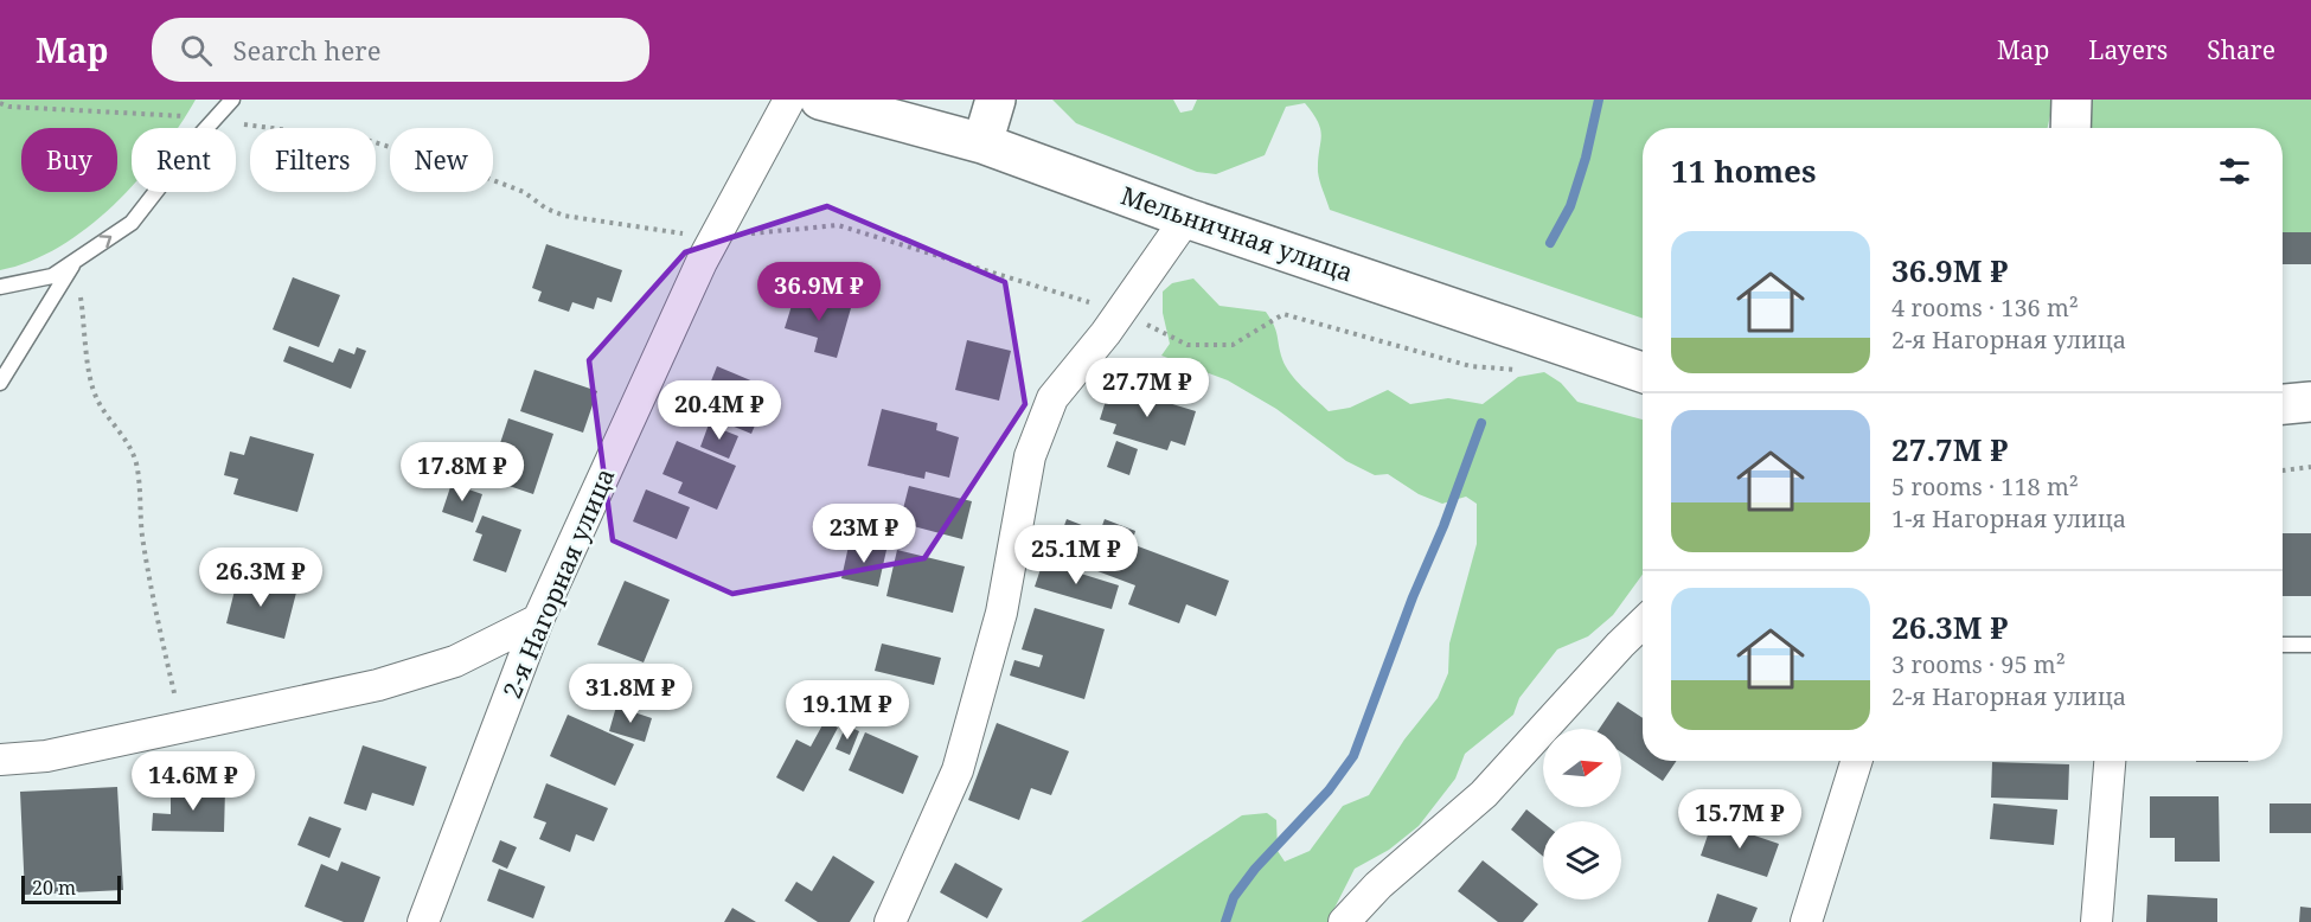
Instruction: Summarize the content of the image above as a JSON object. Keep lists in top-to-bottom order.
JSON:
{
  "streets": {
    "main road": ["Мельничная улица"],
    "street": ["2-я Нагорная улица"]
  },
  "scale_bar": "20 m",
  "north": "right",
  "page": {
    "header": "Map",
    "search": "Search here",
    "nav": ["Map", "Layers", "Share"],
    "chip": [
      "Buy",
      "Rent",
      "Filters",
      "New"
    ],
    "heading": "11 homes",
    "list": [
      {
        "name": "36.9M ₽",
        "note": "4 rooms · 136 m² · 2-я Нагорная улица"
      },
      {
        "name": "27.7M ₽",
        "note": "5 rooms · 118 m² · 1-я Нагорная улица"
      },
      {
        "name": "26.3M ₽",
        "note": "3 rooms · 95 m² · 2-я Нагорная улица"
      }
    ],
    "price": [
      "36.9M ₽",
      "27.7M ₽",
      "20.4M ₽",
      "17.8M ₽",
      "23M ₽",
      "25.1M ₽",
      "26.3M ₽",
      "31.8M ₽",
      "19.1M ₽",
      "14.6M ₽",
      "15.7M ₽"
    ],
    "scale": "20 m"
  }
}
